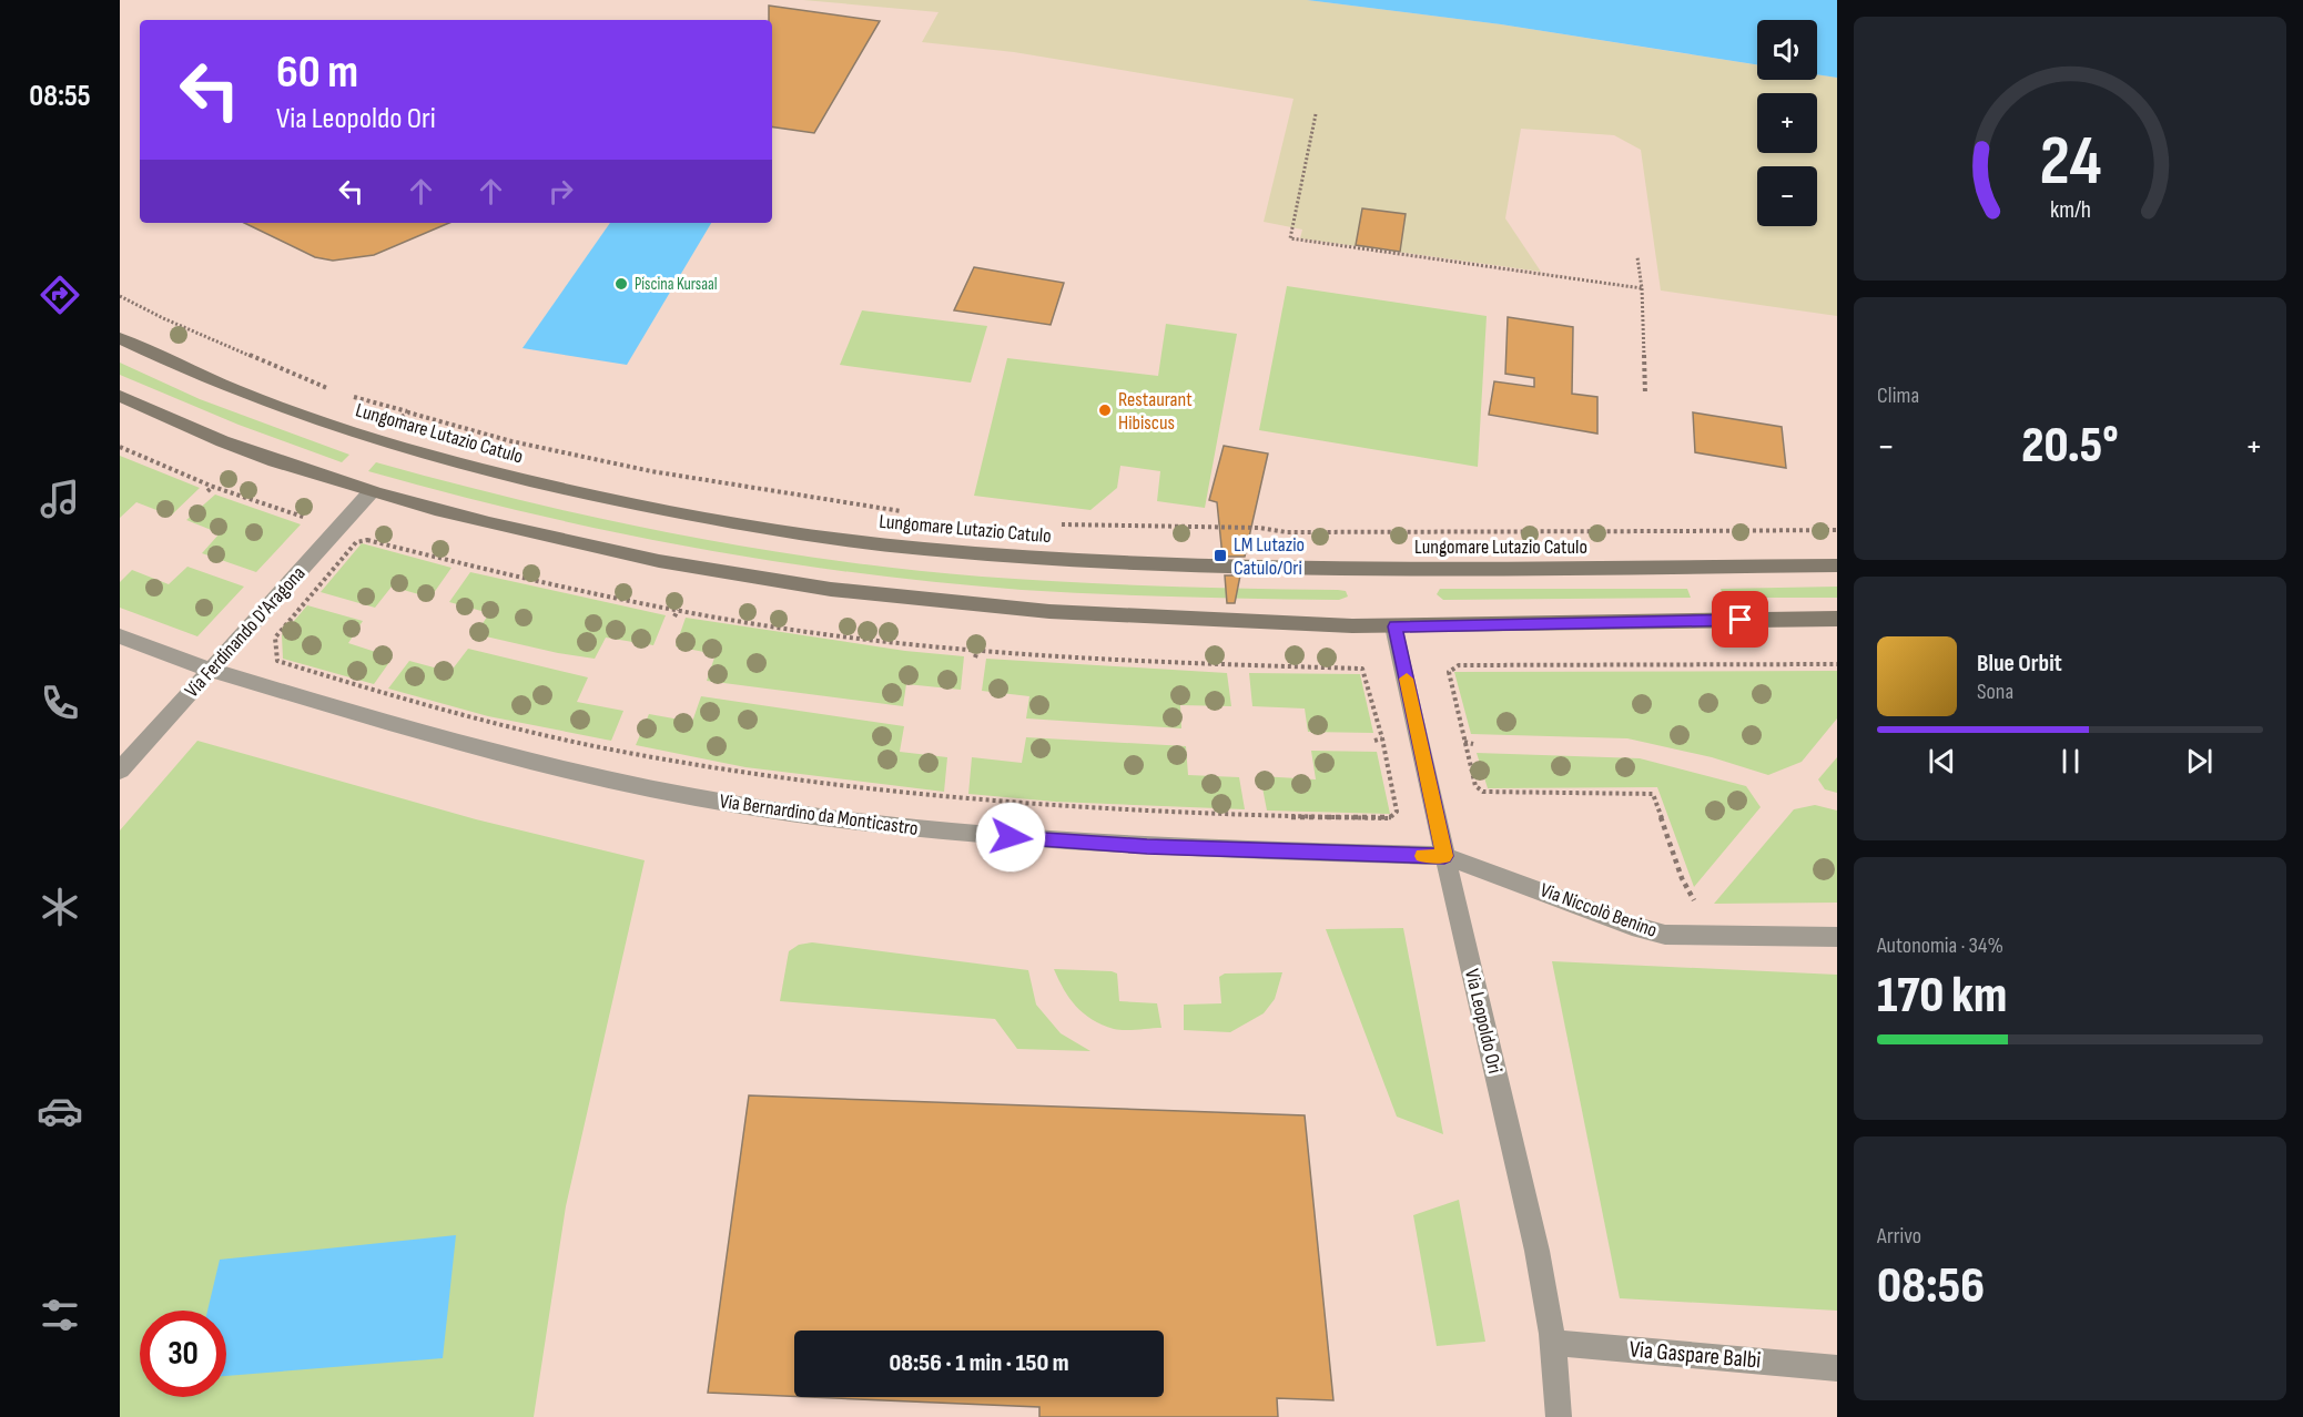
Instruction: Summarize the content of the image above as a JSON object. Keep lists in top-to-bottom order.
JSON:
{
  "streets": {
    "main road": ["Lungomare Lutazio Catulo"],
    "street": [
      "Via Ferdinando D'Aragona",
      "Via Bernardino da Monticastro",
      "Via Niccolò Benino",
      "Via Leopoldo Ori",
      "Via Gaspare Balbi"
    ]
  },
  "crossings": [
    ["Via Ferdinando D'Aragona", "Via Bernardino da Monticastro"],
    ["Via Bernardino da Monticastro", "Via Niccolò Benino"],
    ["Via Bernardino da Monticastro", "Via Leopoldo Ori"],
    ["Via Niccolò Benino", "Via Leopoldo Ori"],
    ["Via Leopoldo Ori", "Via Gaspare Balbi"]
  ],
  "places": {
    "other": ["Piscina Kursaal", "Restaurant Hibiscus"],
    "transit": ["LM Lutazio Catulo/Ori"]
  },
  "page": {
    "tabs": "08:55",
    "map_buttons": ["+", "−"],
    "turn": ["60 m", "Via Leopoldo Ori"],
    "tile": [
      "Clima",
      ["Autonomia · 34%", "170 km"],
      ["Arrivo", "08:56"]
    ],
    "heat": ["−", "20.5°", "+"],
    "song": ["Blue Orbit", "Sona"],
    "limit": "30",
    "trip": "08:56 · 1 min · 150 m",
    "gauge": ["24", "km/h"]
  }
}
